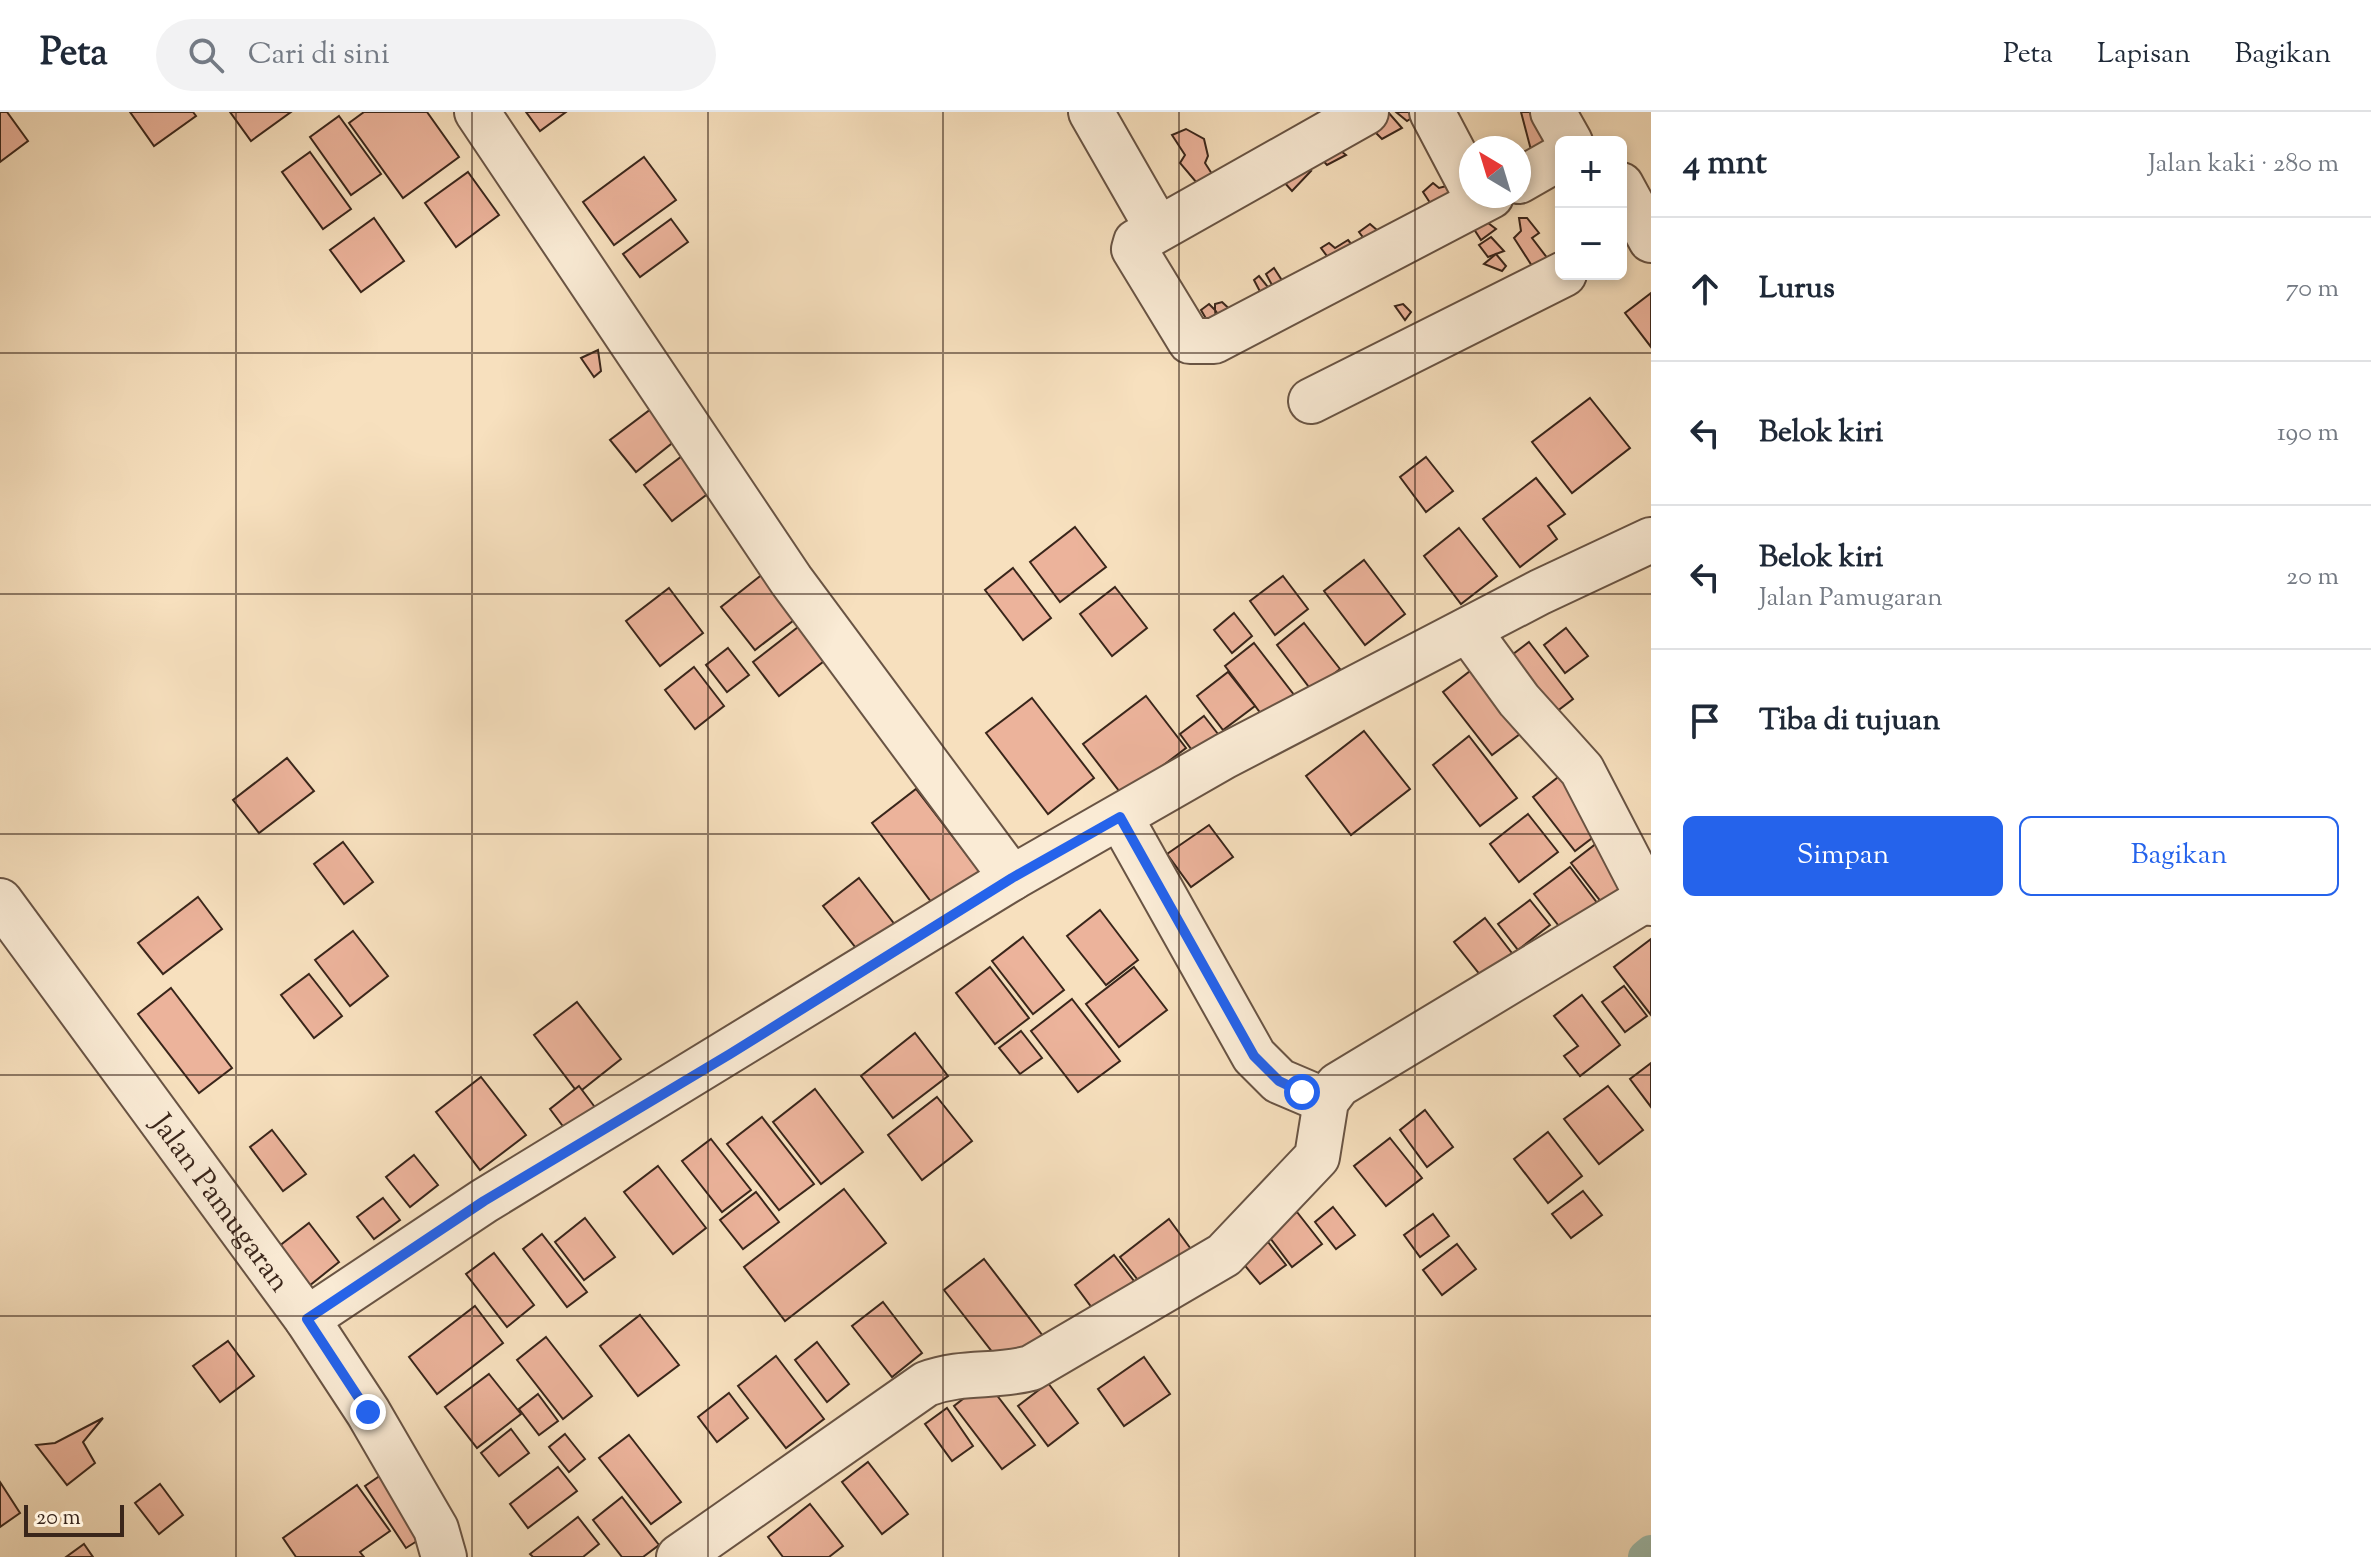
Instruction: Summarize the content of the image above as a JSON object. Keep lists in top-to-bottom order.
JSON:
{
  "streets": {
    "street": ["Jalan Pamugaran"]
  },
  "scale_bar": "20 m",
  "north": "top left",
  "page": {
    "header": "Peta",
    "search": "Cari di sini",
    "nav": ["Peta", "Lapisan", "Bagikan"],
    "heading": ["4 mnt", "Jalan kaki · 280 m"],
    "map_buttons": ["+", "−"],
    "list": [
      ["Lurus", "70 m"],
      ["Belok kiri", "190 m"],
      ["Belok kiri", "Jalan Pamugaran", "20 m"],
      "Tiba di tujuan"
    ],
    "buttons": ["Simpan", "Bagikan"],
    "scale": "20 m"
  }
}
